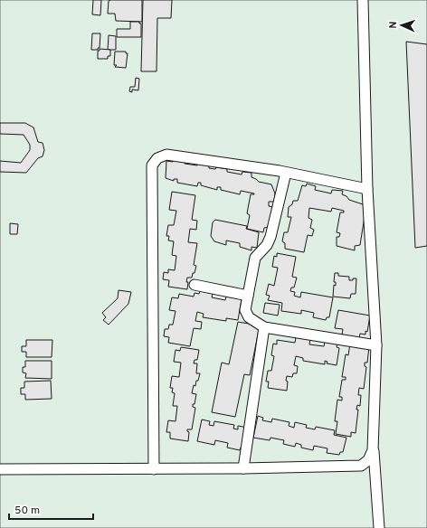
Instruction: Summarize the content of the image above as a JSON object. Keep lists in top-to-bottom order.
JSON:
{
  "scale_bar": "50 m",
  "north": "left"
}
